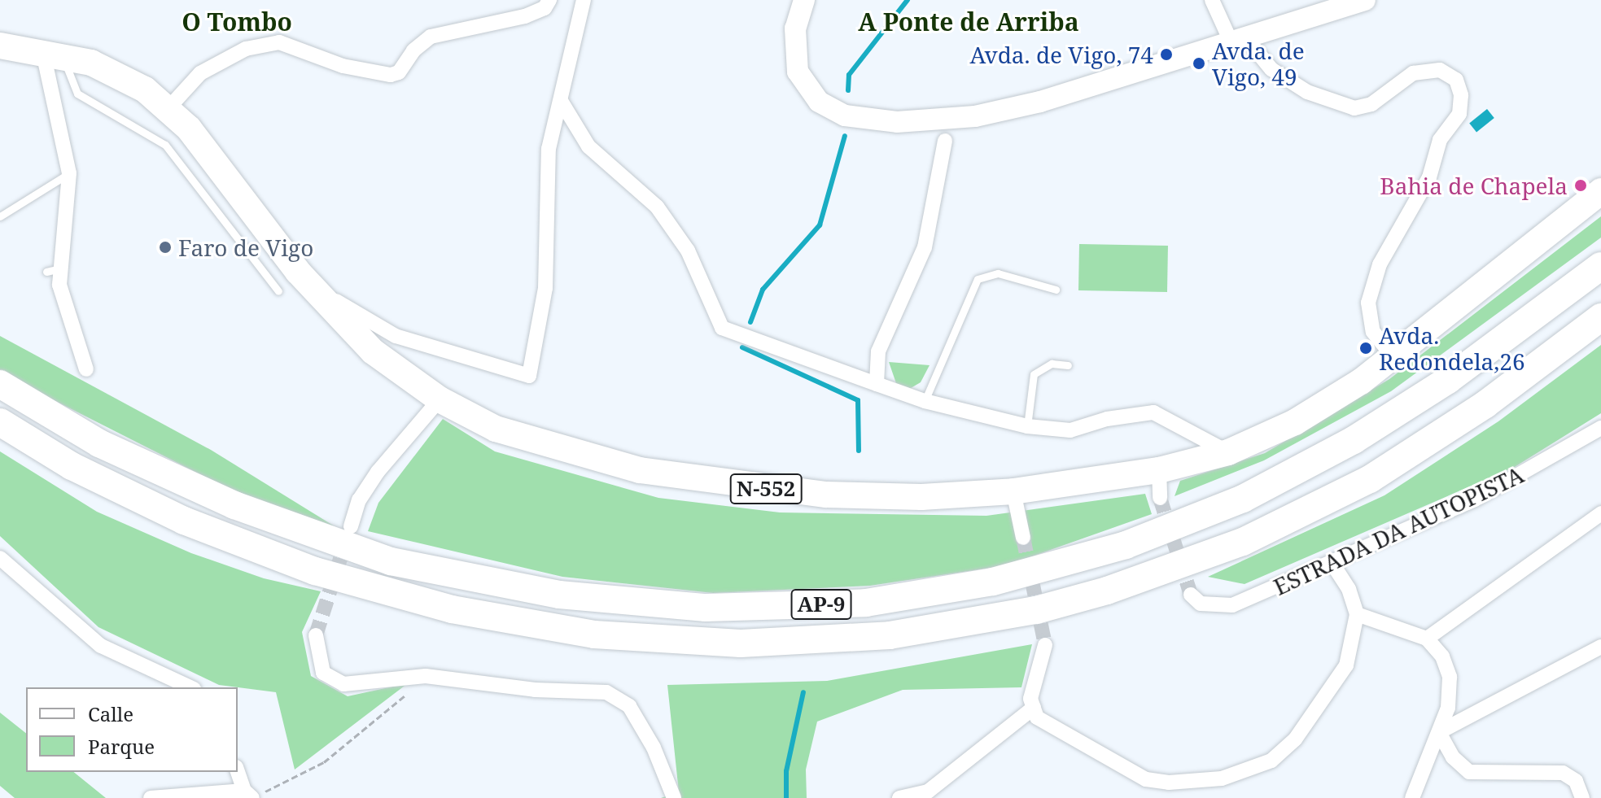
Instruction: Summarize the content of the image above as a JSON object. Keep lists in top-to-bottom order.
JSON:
{
  "streets": {
    "highway": ["N-552", "AP-9"],
    "street": ["ESTRADA DA AUTOPISTA"]
  },
  "districts": ["O Tombo", "A Ponte de Arriba"],
  "places": [
    "Avda. de Vigo, 74",
    "Avda. de Vigo, 49",
    "Bahia de Chapela",
    "Faro de Vigo",
    "Avda. Redondela,26"
  ],
  "legend": ["Calle", "Parque"]
}
